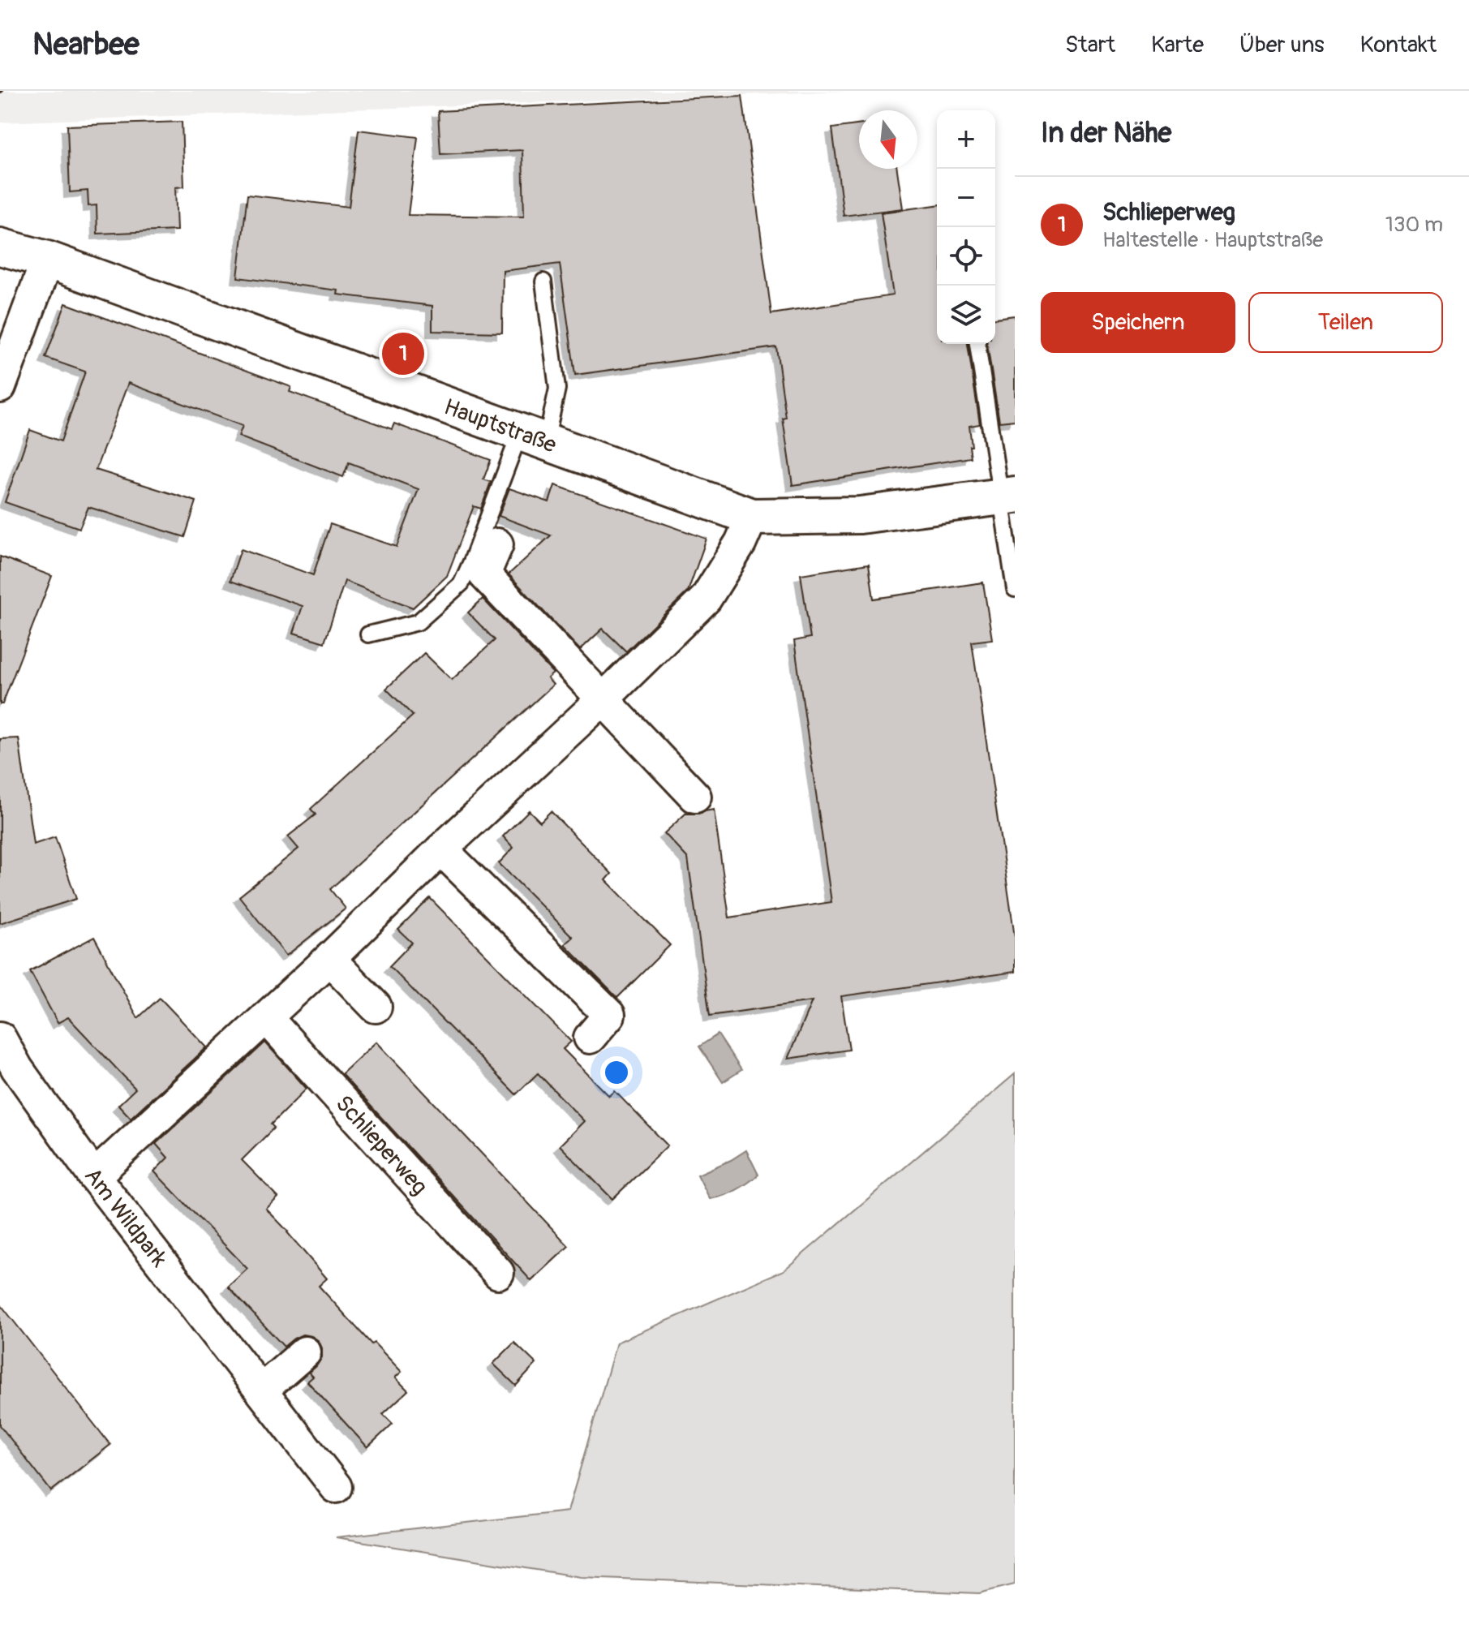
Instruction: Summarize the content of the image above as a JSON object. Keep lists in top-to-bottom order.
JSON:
{
  "streets": {
    "street": ["Hauptstraße", "Schlieperweg", "Am Wildpark"]
  },
  "north": "bottom",
  "page": {
    "header": "Nearbee",
    "nav": [
      "Start",
      "Karte",
      "Über uns",
      "Kontakt"
    ],
    "heading": "In der Nähe",
    "map_buttons": ["+", "−"],
    "list": [
      {
        "mark": "1",
        "name": "Schlieperweg",
        "note": "Haltestelle · Hauptstraße",
        "value": "130 m"
      }
    ],
    "buttons": ["Speichern", "Teilen"],
    "pins": "1"
  }
}
